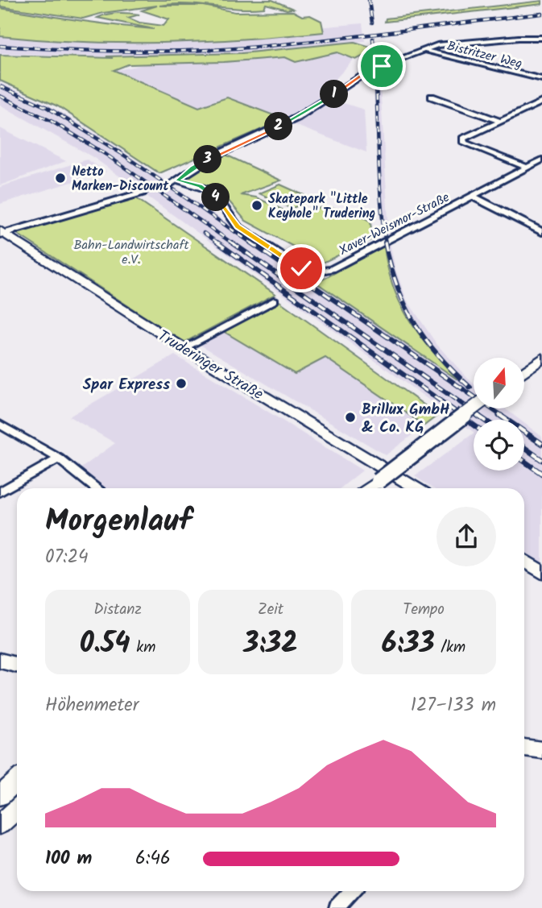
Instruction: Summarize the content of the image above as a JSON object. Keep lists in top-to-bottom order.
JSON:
{
  "streets": {
    "street": ["Bistritzer Weg", "Xaver-Weismor-Straße", "Truderinger Straße"]
  },
  "crossings": [
    ["Bistritzer Weg", "Xaver-Weismor-Straße"]
  ],
  "parks": ["Bahn-Landwirtschaft e.V."],
  "places": [
    "Netto Marken-Discount",
    "Skatepark \"Little Keyhole\" Trudering",
    "Spar Express",
    "Brillux GmbH & Co. KG"
  ],
  "north": "top",
  "page": {
    "pins": [
      "1",
      "2",
      "3",
      "4"
    ],
    "heading": ["Morgenlauf", "07:24"],
    "stats": [
      ["Distanz", "0.54 km"],
      ["Zeit", "3:32"],
      ["Tempo", "6:33 /km"]
    ],
    "chart": ["Höhenmeter", "127–133 m"],
    "list": [
      {
        "name": "100 m",
        "note": "6:46"
      }
    ]
  }
}
